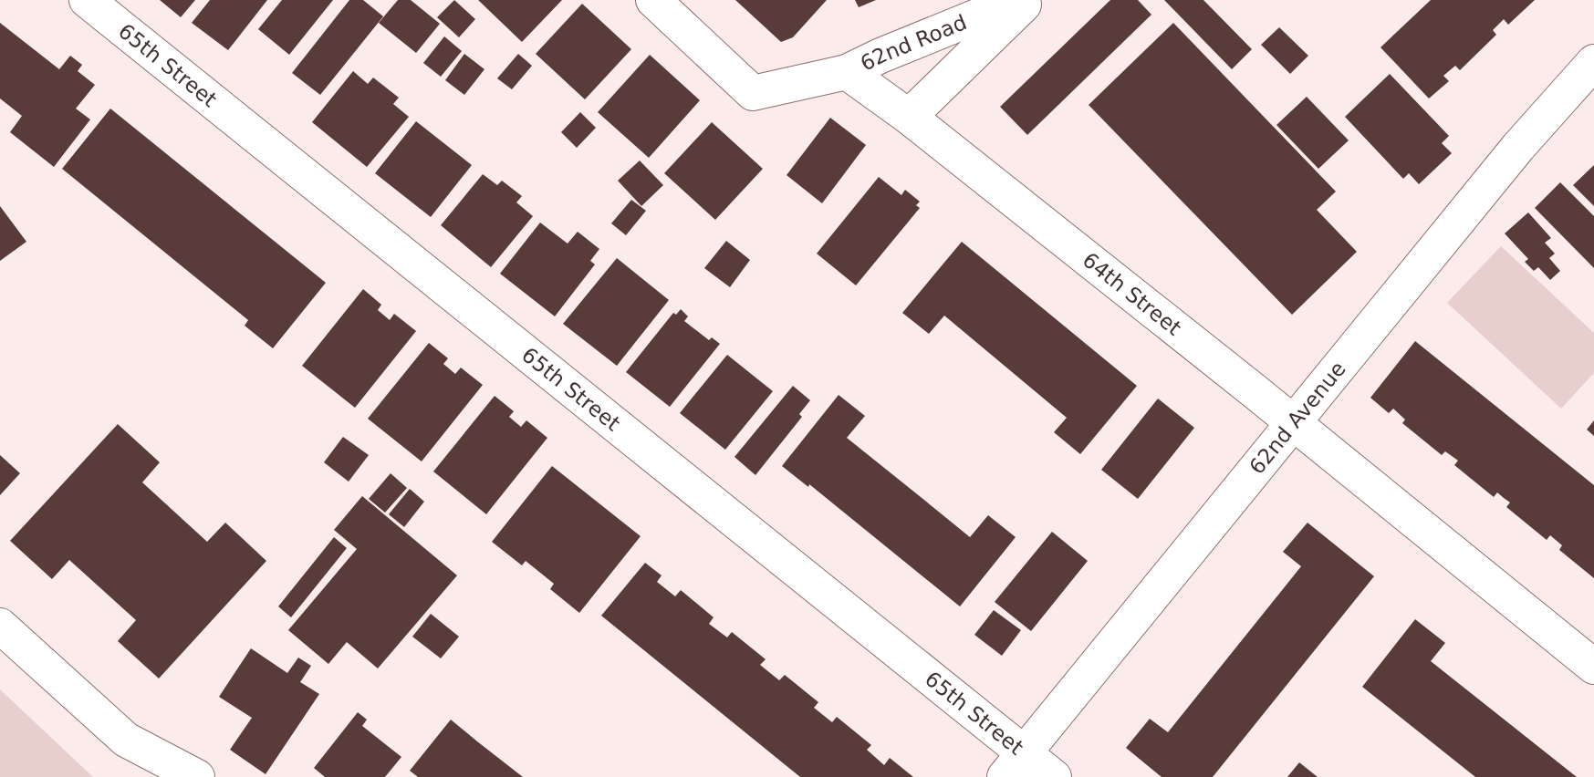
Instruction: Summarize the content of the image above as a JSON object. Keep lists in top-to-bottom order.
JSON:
{
  "streets": {
    "street": [
      "62nd Road",
      "65th Street",
      "64th Street",
      "62nd Avenue"
    ]
  },
  "crossings": [
    ["62nd Road", "64th Street"],
    ["65th Street", "62nd Avenue"],
    ["64th Street", "62nd Avenue"]
  ]
}
